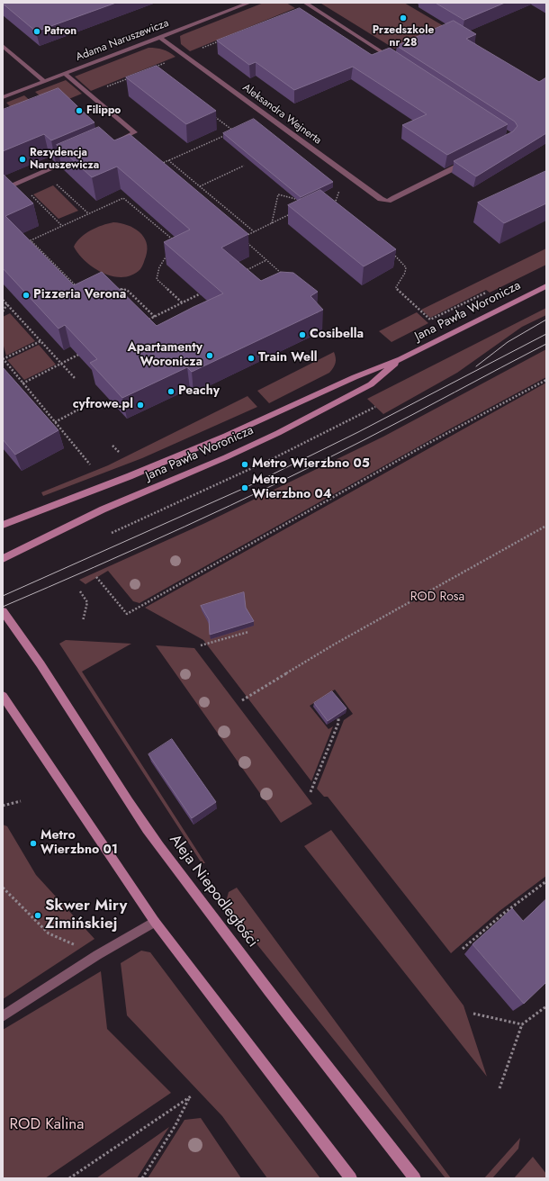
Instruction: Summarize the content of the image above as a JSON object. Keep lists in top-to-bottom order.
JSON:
{
  "streets": {
    "street": [
      "Adama Naruszewicza",
      "Aleksandra Wejnerta",
      "Jana Pawła Woronicza",
      "Aleja Niepodległości"
    ]
  },
  "crossings": [
    ["Adama Naruszewicza", "Aleksandra Wejnerta"]
  ],
  "parks": ["ROD Rosa", "ROD Kalina"],
  "places": [
    "Przedszkole nr 28",
    "Patron",
    "Filippo",
    "Rezydencja Naruszewicza",
    "Pizzeria Verona",
    "Cosibella",
    "Apartamenty Woronicza",
    "Train Well",
    "Peachy",
    "cyfrowe.pl",
    "Metro Wierzbno 05",
    "Metro Wierzbno 04",
    "Metro Wierzbno 01",
    "Skwer Miry Zimińskiej"
  ]
}
